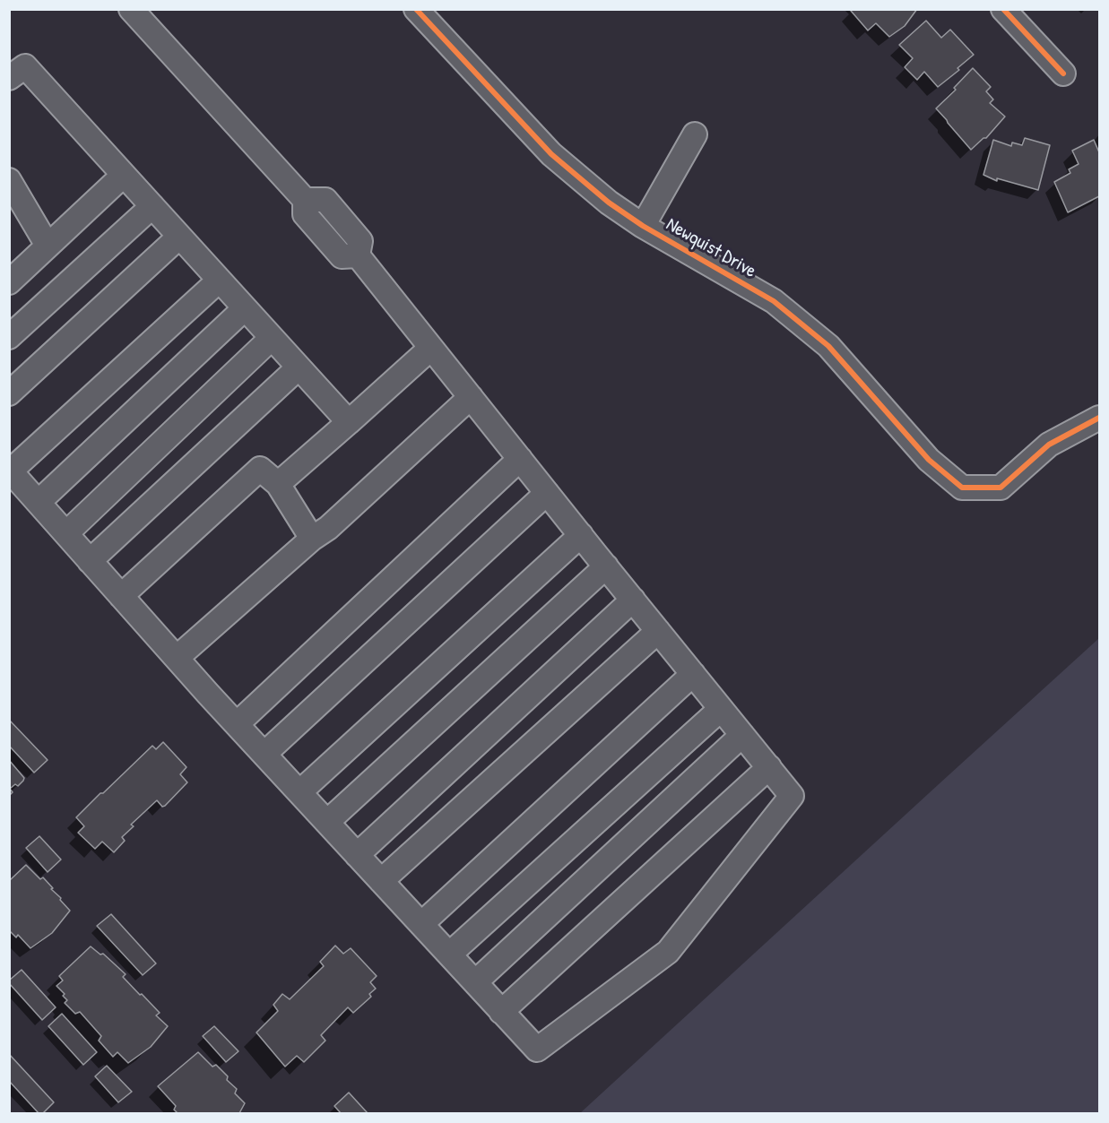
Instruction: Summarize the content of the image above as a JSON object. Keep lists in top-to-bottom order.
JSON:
{
  "streets": {
    "street": ["Newquist Drive"]
  }
}
